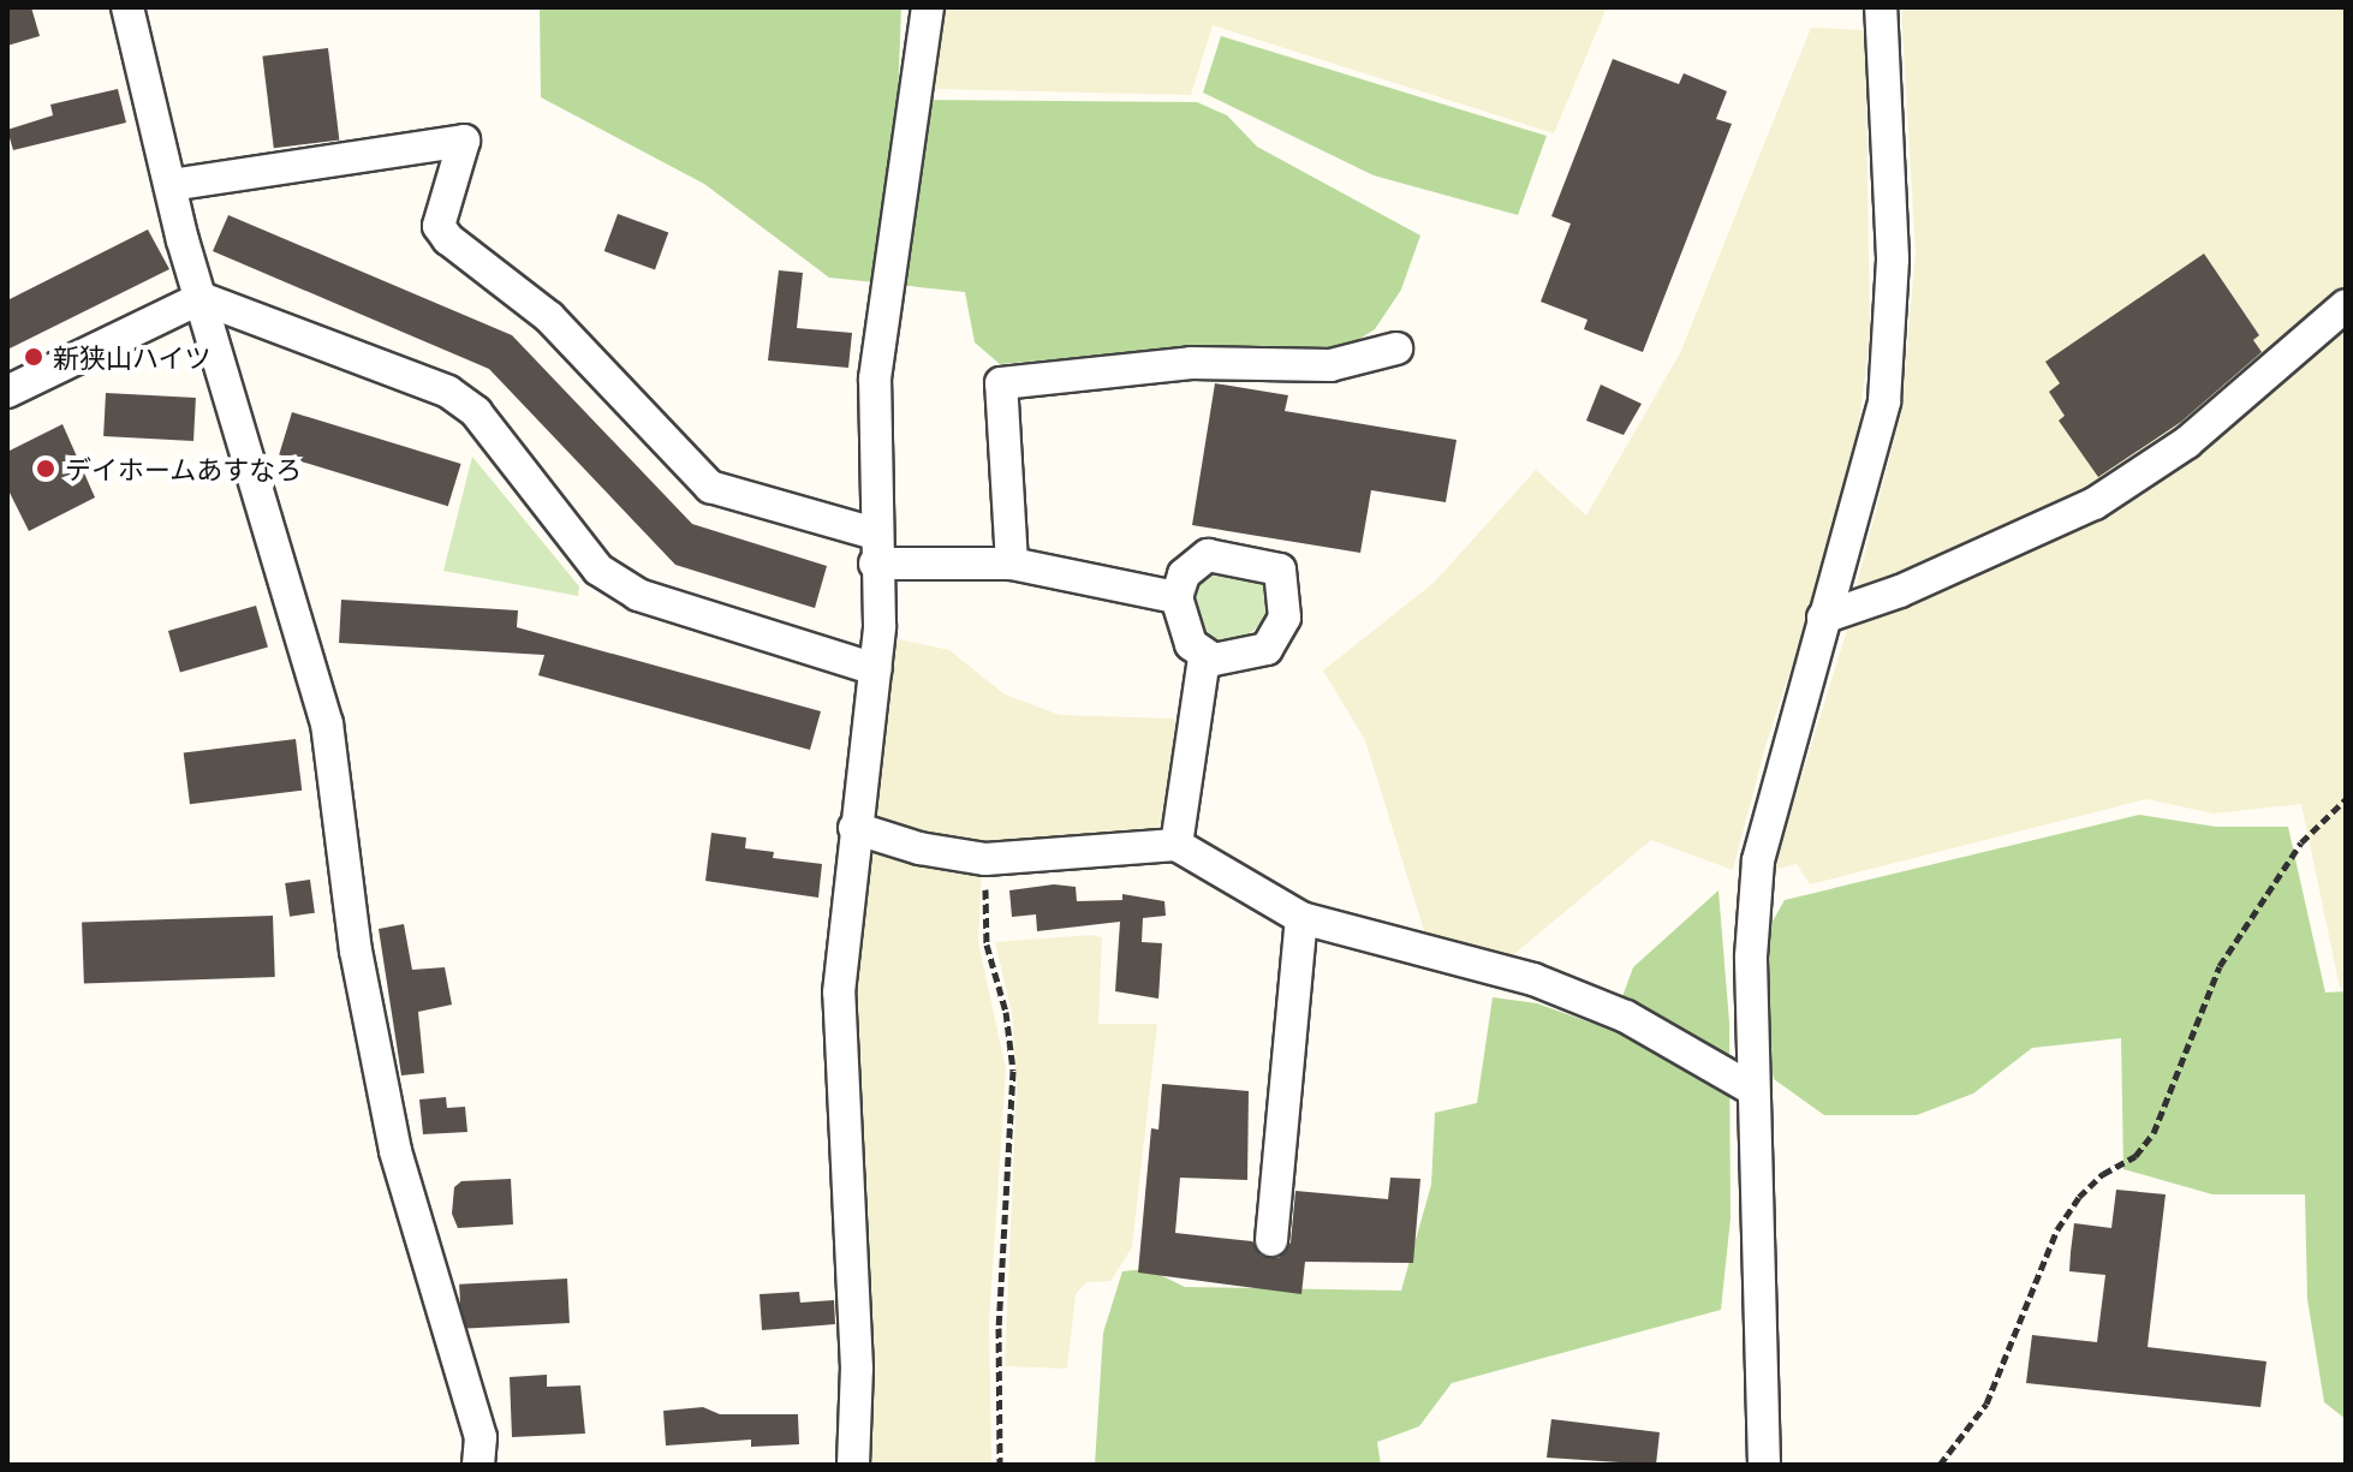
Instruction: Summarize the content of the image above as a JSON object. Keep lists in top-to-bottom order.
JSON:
{
  "places": ["新狭山ハイツ", "デイホームあすなろ"]
}
